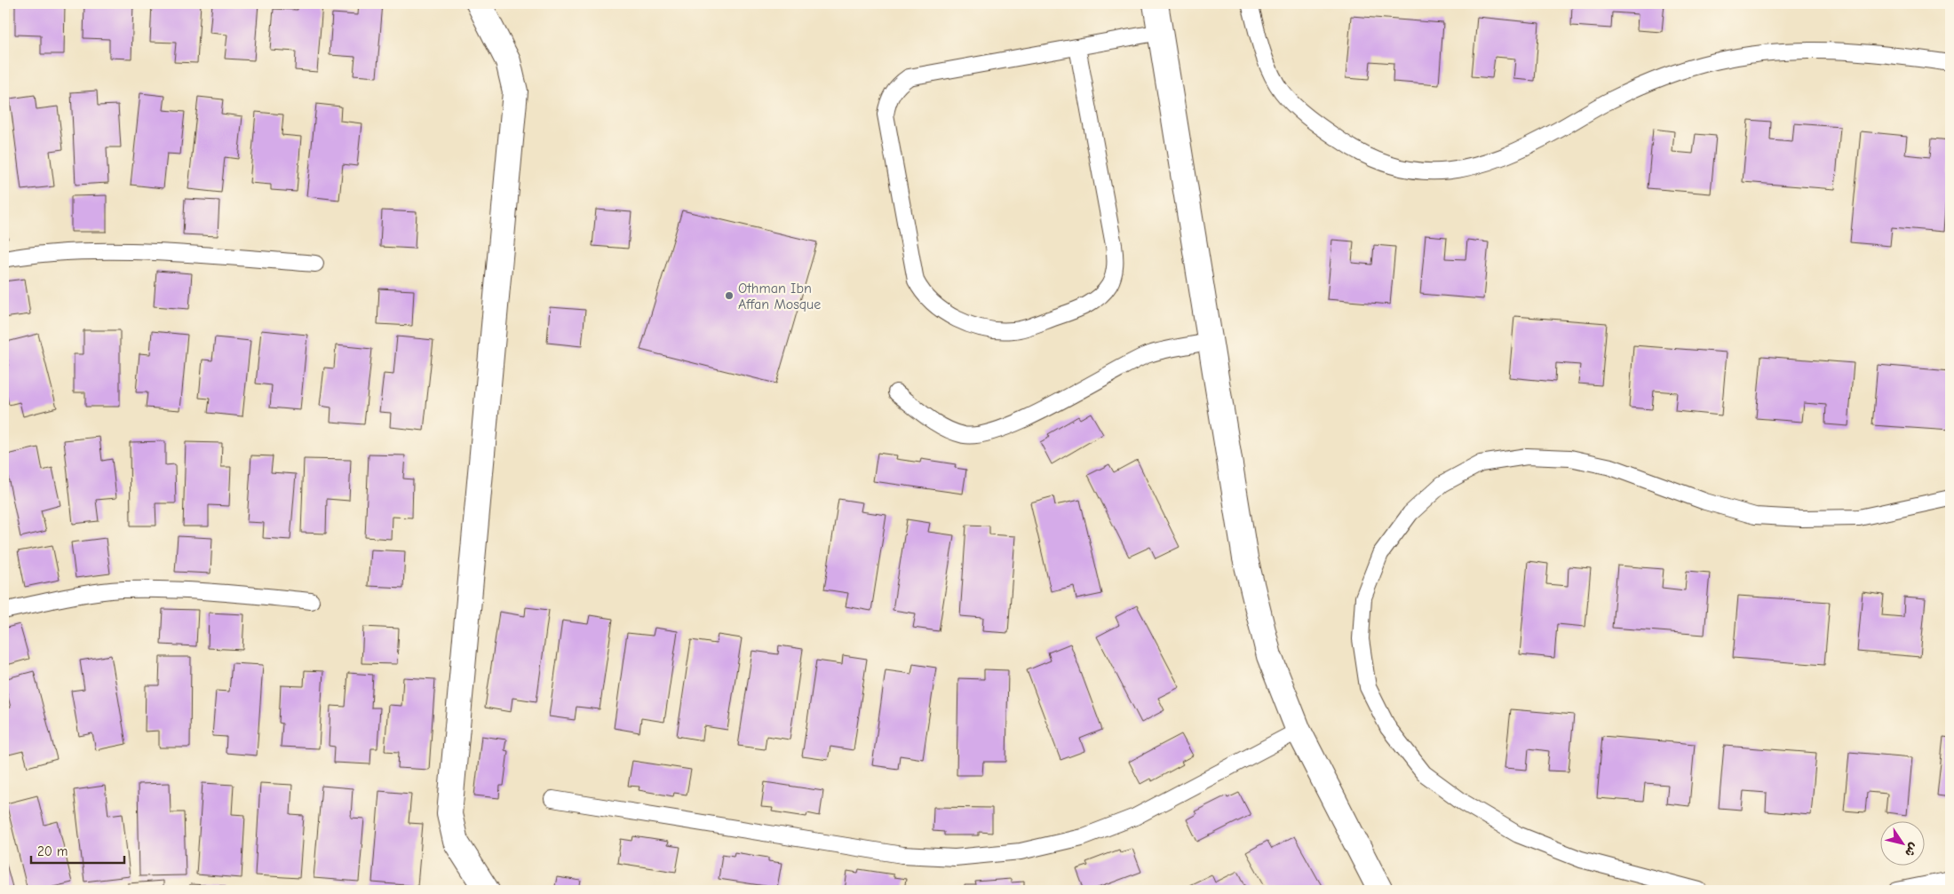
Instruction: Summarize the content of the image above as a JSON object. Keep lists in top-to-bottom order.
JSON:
{
  "places": ["Othman Ibn Affan Mosque"],
  "scale_bar": "20 m",
  "north": "bottom right"
}
